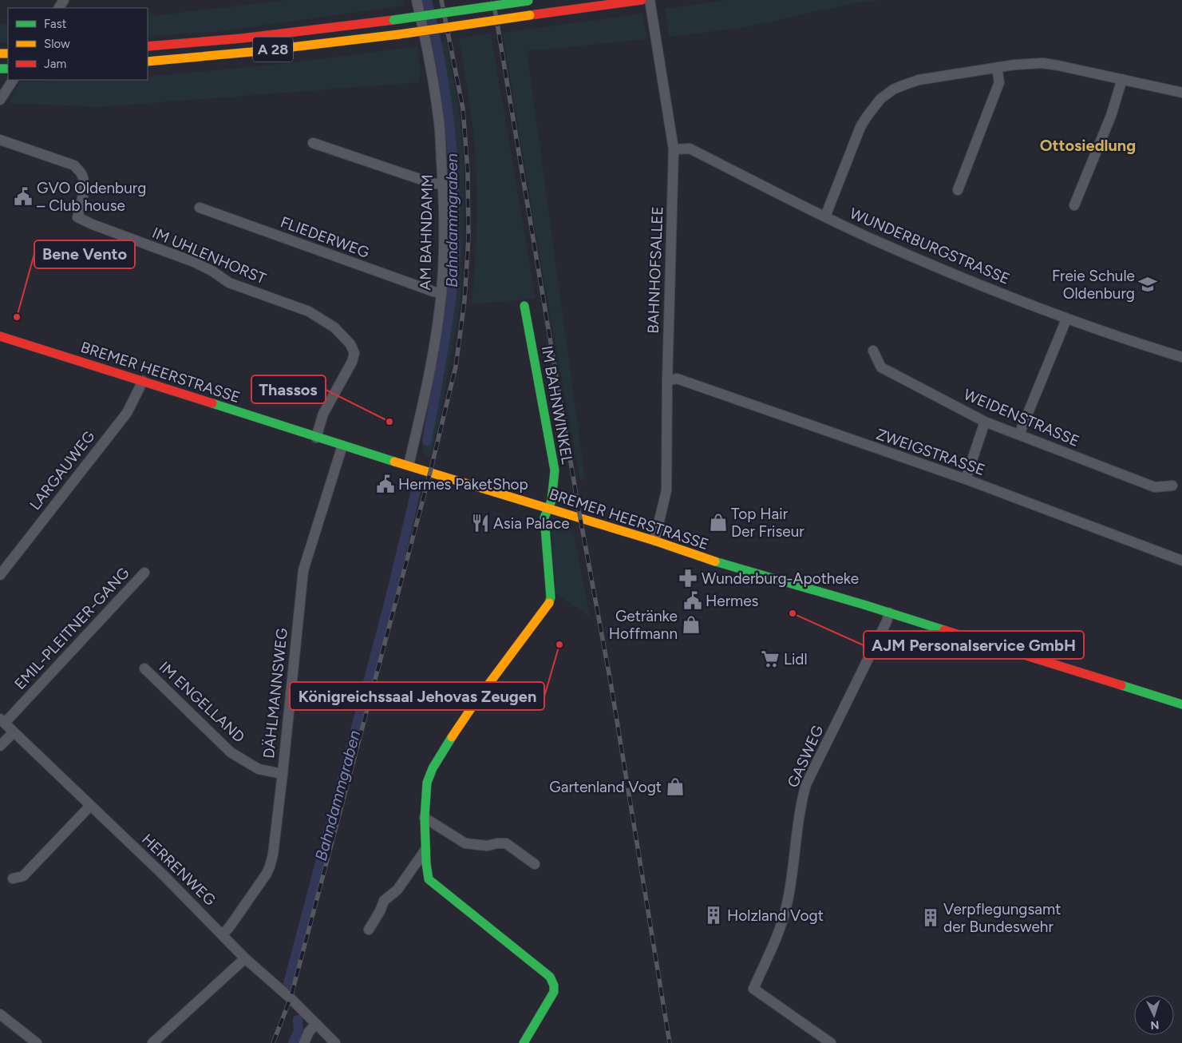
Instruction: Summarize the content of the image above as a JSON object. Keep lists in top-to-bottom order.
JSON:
{
  "streets": {
    "main road": ["A 28", "BREMER HEERSTRASSE", "IM BAHNWINKEL"],
    "street": [
      "AM BAHNDAMM",
      "FLIEDERWEG",
      "WUNDERBURGSTRASSE",
      "IM UHLENHORST",
      "BAHNHOFSALLEE",
      "WEIDENSTRASSE",
      "ZWEIGSTRASSE",
      "LARGAUWEG",
      "EMIL-PLEITNER-GANG",
      "DÄHLMANNSWEG",
      "IM ENGELLAND",
      "GASWEG",
      "HERRENWEG"
    ]
  },
  "crossings": [
    ["AM BAHNDAMM", "FLIEDERWEG"],
    ["AM BAHNDAMM", "BREMER HEERSTRASSE"],
    ["WUNDERBURGSTRASSE", "BAHNHOFSALLEE"],
    ["IM UHLENHORST", "BREMER HEERSTRASSE"],
    ["BAHNHOFSALLEE", "BREMER HEERSTRASSE"],
    ["BAHNHOFSALLEE", "ZWEIGSTRASSE"],
    ["BREMER HEERSTRASSE", "IM BAHNWINKEL"],
    ["BREMER HEERSTRASSE", "LARGAUWEG"],
    ["BREMER HEERSTRASSE", "DÄHLMANNSWEG"],
    ["BREMER HEERSTRASSE", "GASWEG"],
    ["EMIL-PLEITNER-GANG", "HERRENWEG"],
    ["DÄHLMANNSWEG", "IM ENGELLAND"],
    ["DÄHLMANNSWEG", "HERRENWEG"]
  ],
  "districts": ["Ottosiedlung"],
  "water": ["Bahndammgraben"],
  "places": {
    "public building": ["GVO Oldenburg – Club house", "Hermes PaketShop", "Hermes"],
    "school or university": ["Freie Schule Oldenburg"],
    "other": [
      "Bene Vento",
      "Thassos",
      "AJM Personalservice GmbH",
      "Königreichssaal Jehovas Zeugen"
    ],
    "shop": ["Top Hair Der Friseur", "Getränke Hoffmann", "Gartenland Vogt"],
    "restaurant": ["Asia Palace"],
    "pharmacy": ["Wunderburg-Apotheke"],
    "supermarket": ["Lidl"],
    "building": ["Holzland Vogt", "Verpflegungsamt der Bundeswehr"]
  },
  "legend": ["Fast", "Slow", "Jam"],
  "north": "bottom"
}
